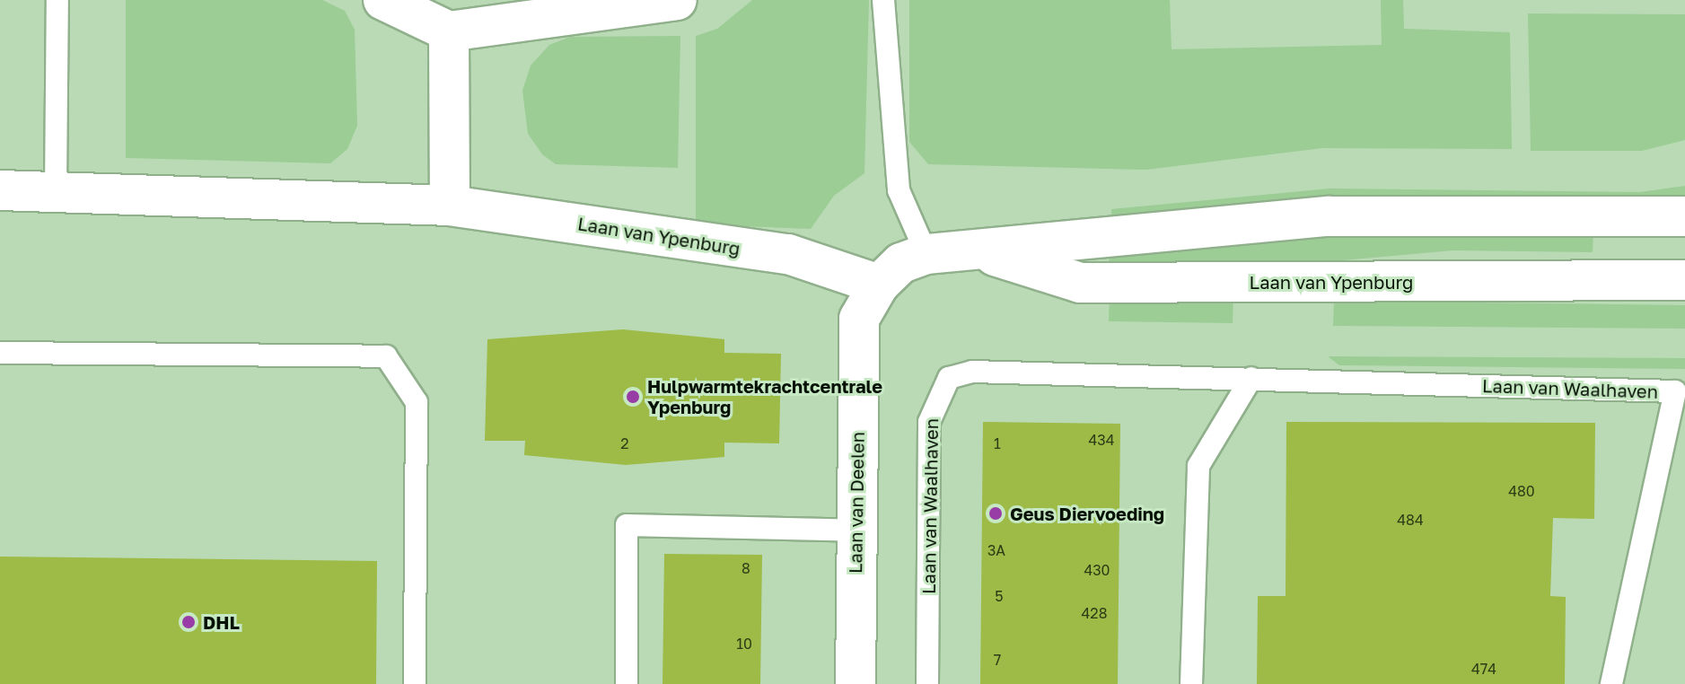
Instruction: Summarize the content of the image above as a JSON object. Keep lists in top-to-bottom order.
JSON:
{
  "streets": {
    "street": ["Laan van Ypenburg", "Laan van Deelen"],
    "lane": ["Laan van Waalhaven"]
  },
  "crossings": [
    ["Laan van Ypenburg", "Laan van Deelen"]
  ],
  "places": ["Hulpwarmtekrachtcentrale Ypenburg", "Geus Diervoeding", "DHL"],
  "house_numbers": [
    "434",
    "2",
    "1",
    "480",
    "484",
    "3A",
    "8",
    "430",
    "5",
    "428",
    "10",
    "7",
    "474"
  ]
}
